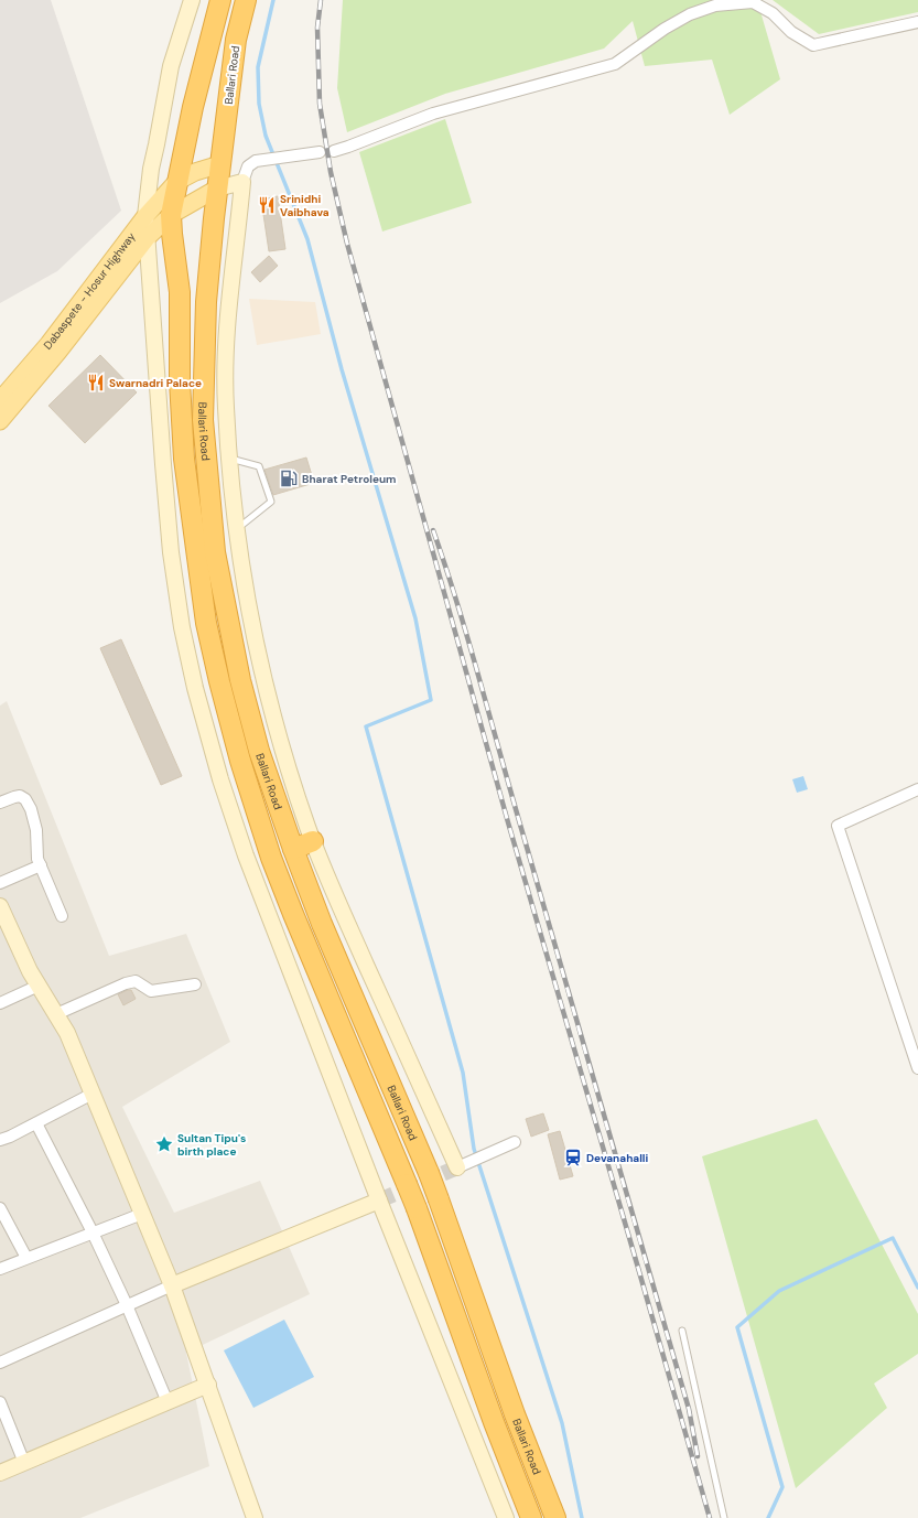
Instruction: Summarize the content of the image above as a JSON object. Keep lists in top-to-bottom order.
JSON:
{
  "streets": {
    "highway": ["Ballari Road"],
    "main road": ["Dabaspete - Hosur Highway"]
  },
  "crossings": [
    ["Ballari Road", "Dabaspete - Hosur Highway"]
  ],
  "places": {
    "restaurant": ["Srinidhi Vaibhava", "Swarnadri Palace"],
    "fuel station": ["Bharat Petroleum"],
    "place": ["Sultan Tipu's birth place"],
    "station": ["Devanahalli"]
  }
}
